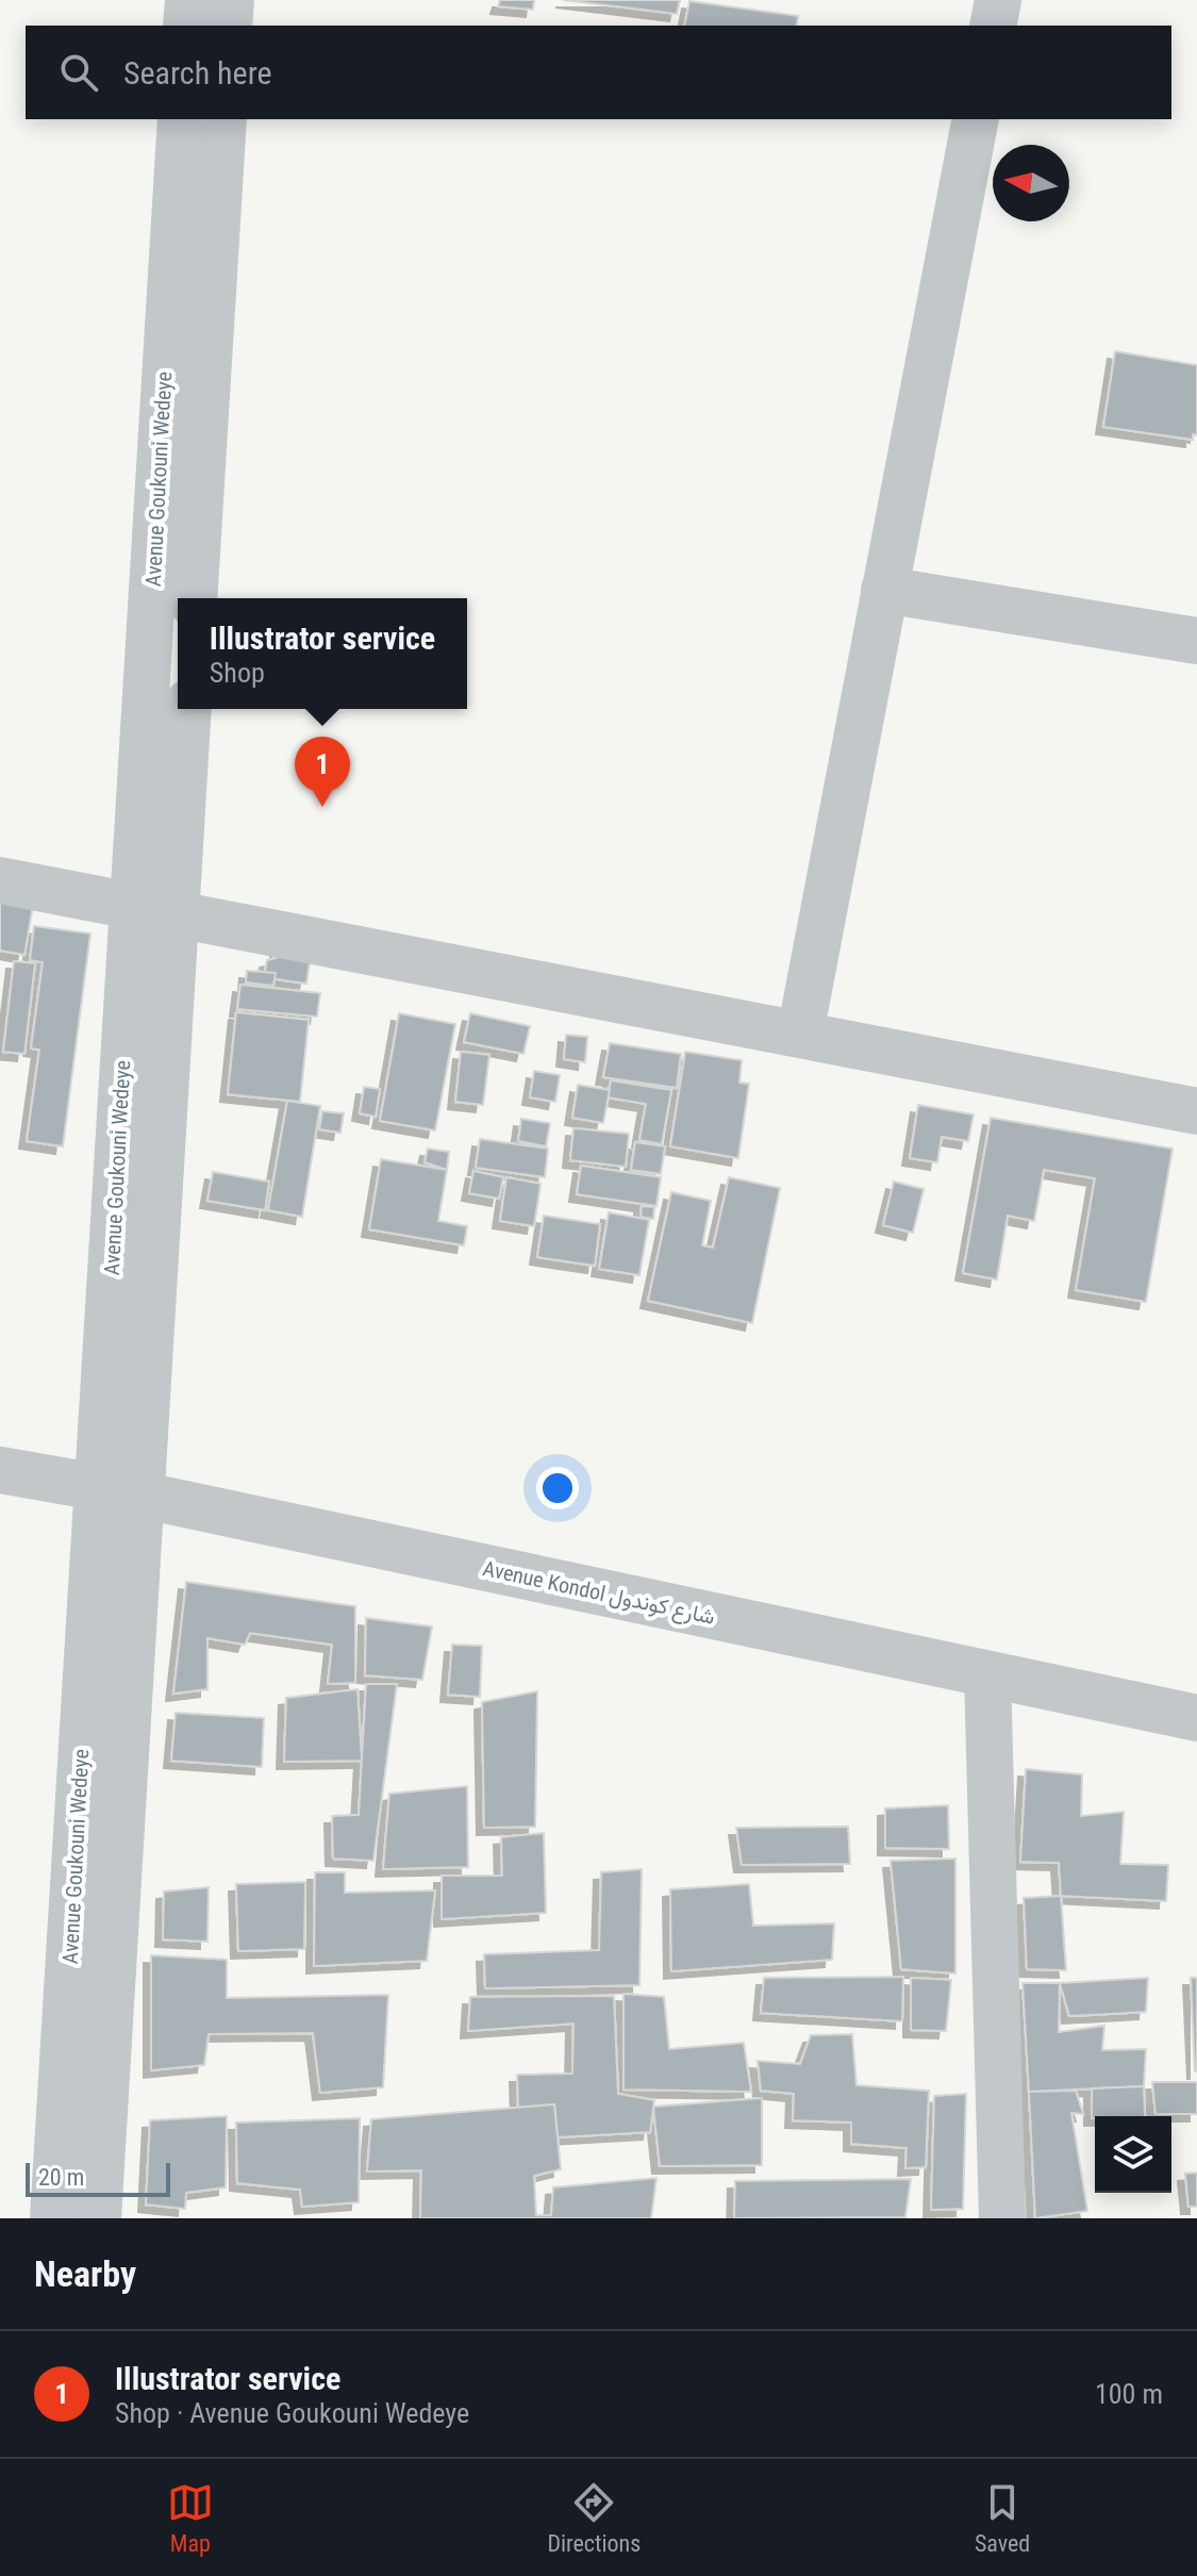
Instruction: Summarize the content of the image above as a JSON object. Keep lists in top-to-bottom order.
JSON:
{
  "streets": {
    "street": ["Avenue Goukouni Wedeye", "Avenue Kondol شارع كوندول"]
  },
  "crossings": [
    ["Avenue Goukouni Wedeye", "Avenue Kondol شارع كوندول"]
  ],
  "scale_bar": "20 m",
  "north": "left",
  "page": {
    "search": "Search here",
    "popup": ["Illustrator service", "Shop"],
    "pins": "1",
    "scale": "20 m",
    "heading": "Nearby",
    "list": [
      {
        "mark": "1",
        "name": "Illustrator service",
        "note": "Shop · Avenue Goukouni Wedeye",
        "value": "100 m"
      }
    ],
    "nav": ["Map", "Directions", "Saved"]
  }
}
